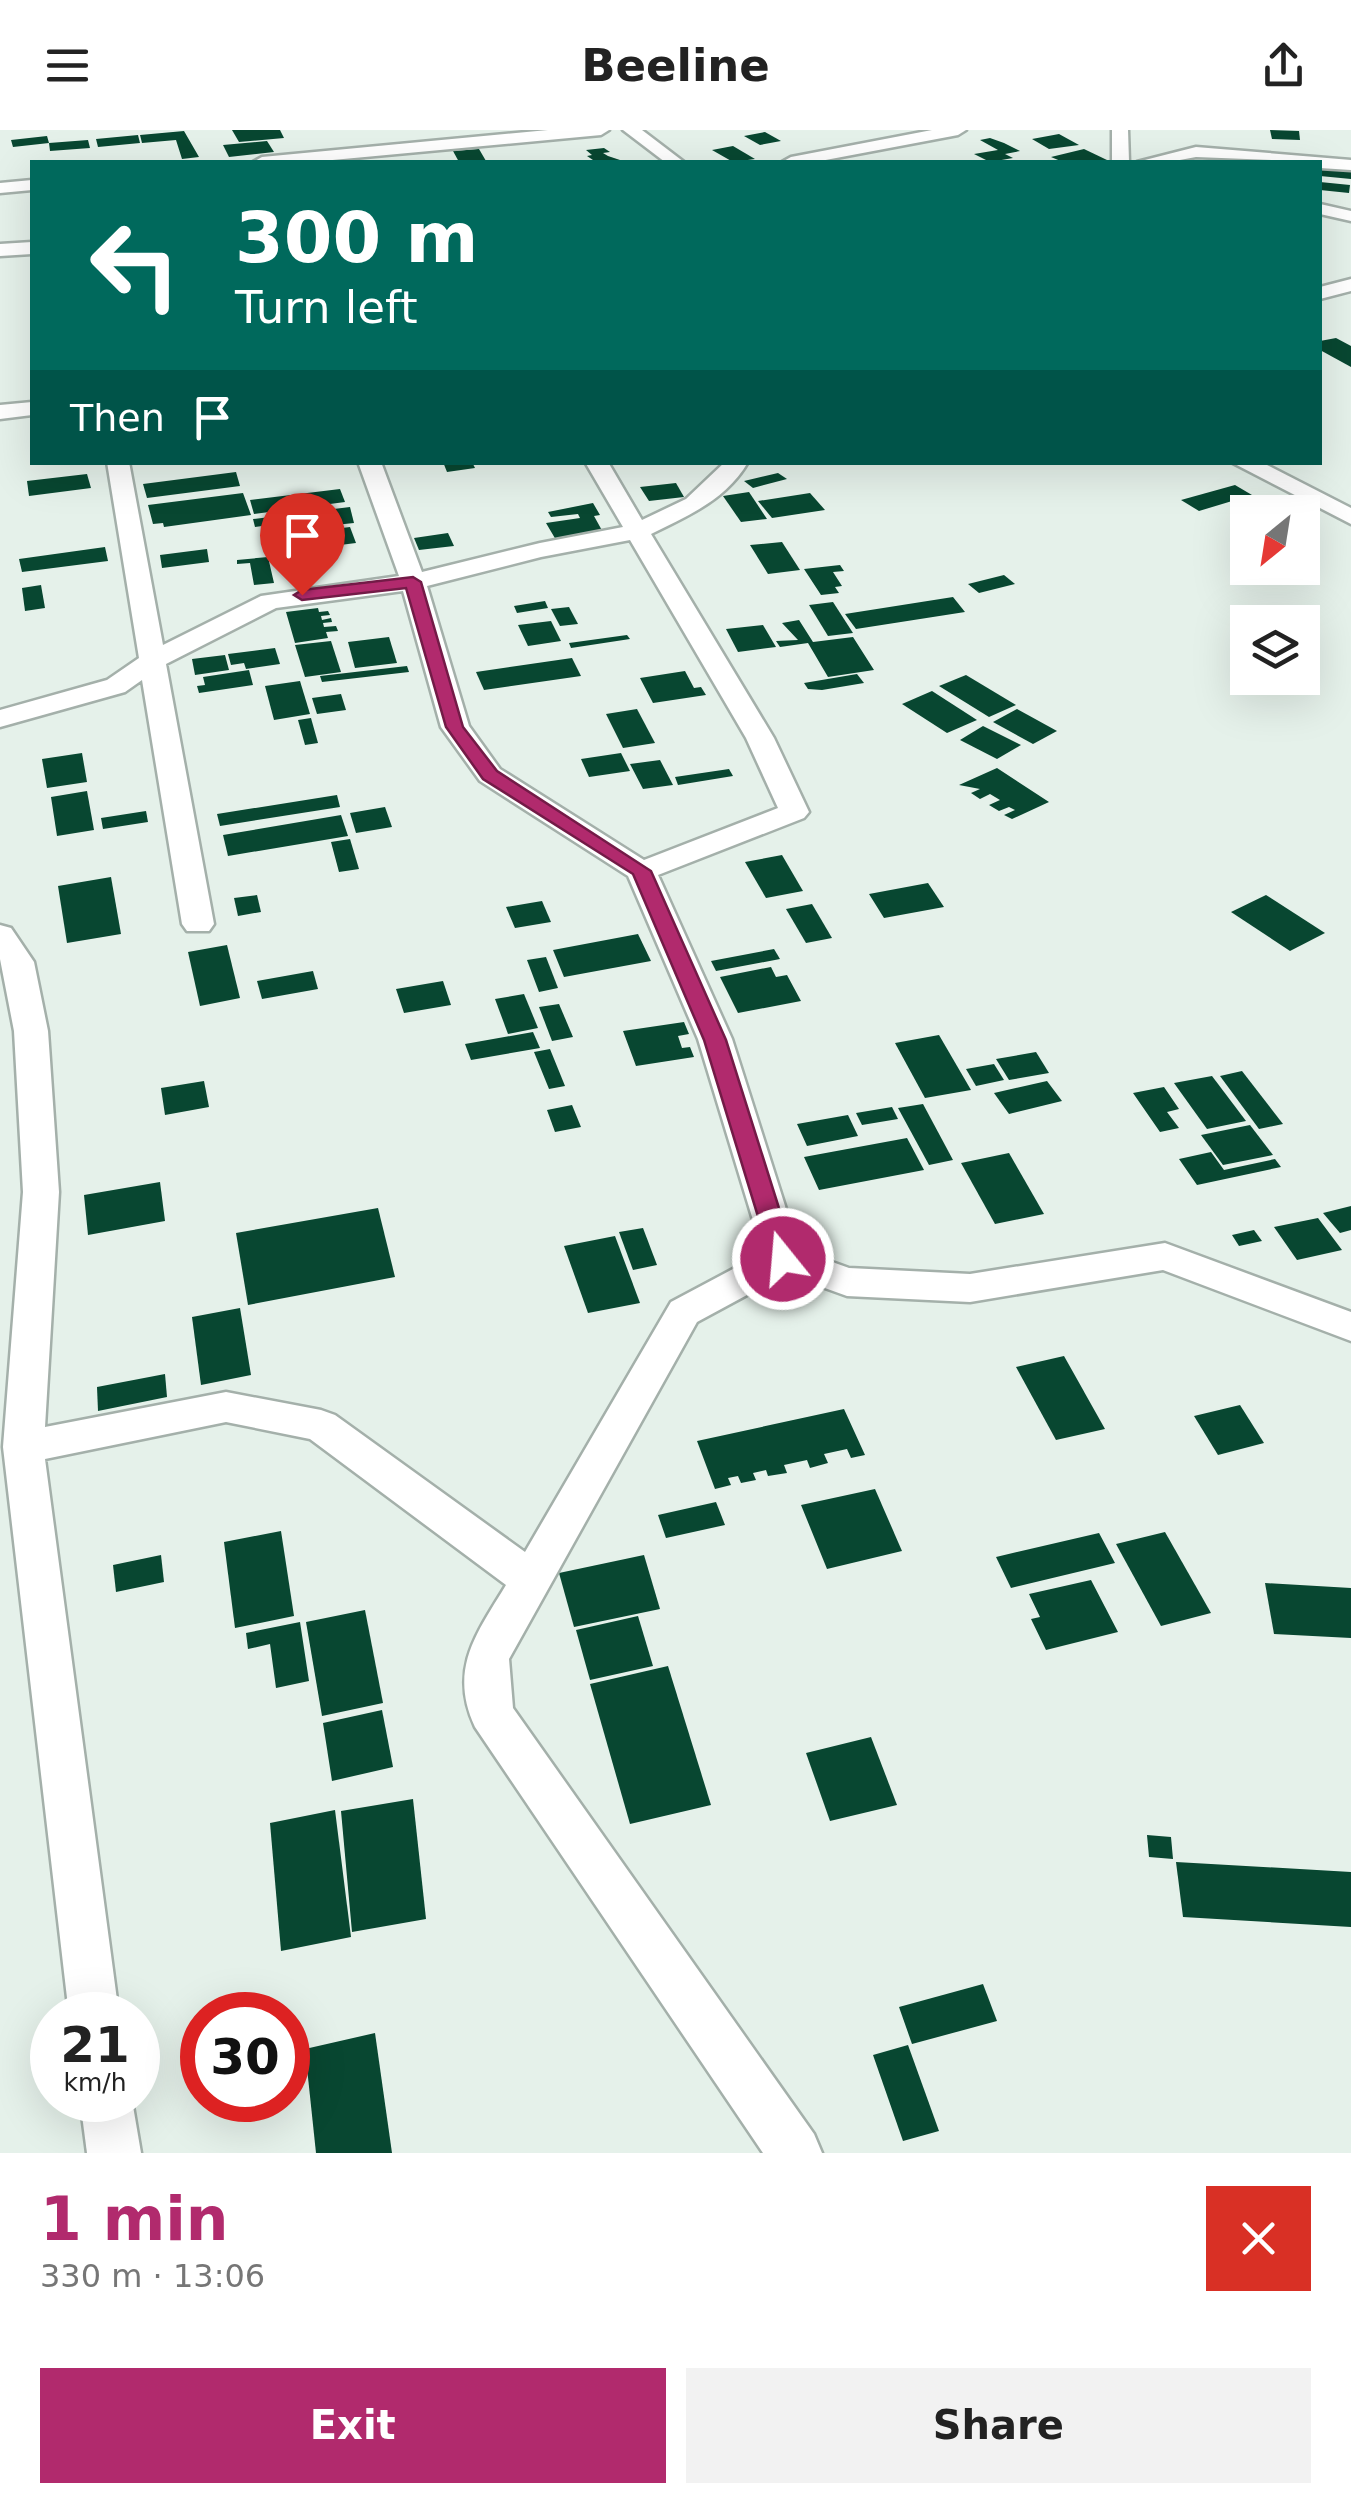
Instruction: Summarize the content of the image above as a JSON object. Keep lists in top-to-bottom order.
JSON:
{
  "north": "bottom left",
  "page": {
    "header": "Beeline",
    "turn": ["300 m", "Turn left"],
    "then": "Then",
    "speed": "21 km/h",
    "limit": "30",
    "heading": ["1 min", "330 m · 13:06"],
    "buttons": ["Exit", "Share"]
  }
}
